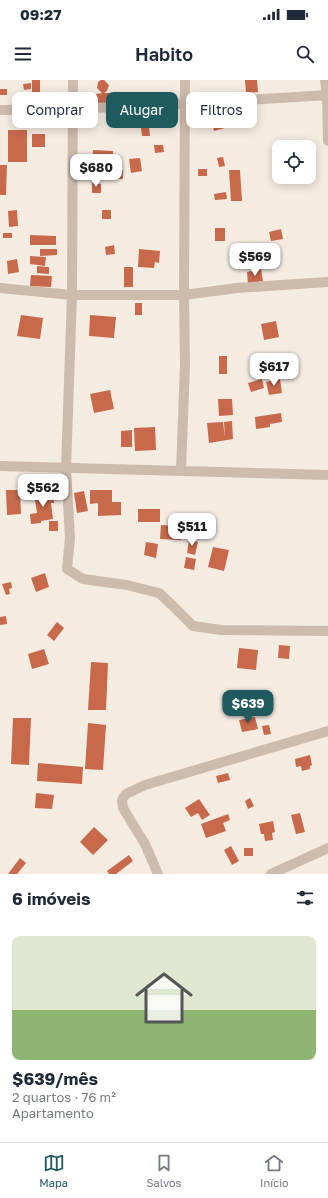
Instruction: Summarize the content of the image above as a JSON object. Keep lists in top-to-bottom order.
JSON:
{
  "page": {
    "status": "09:27",
    "header": "Habito",
    "chip": ["Comprar", "Alugar", "Filtros"],
    "price": [
      "$680",
      "$569",
      "$617",
      "$562",
      "$511",
      "$639"
    ],
    "heading": "6 imóveis",
    "list": [
      {
        "name": "$639/mês",
        "note": "2 quartos · 76 m² · Apartamento"
      }
    ],
    "tabs": ["Mapa", "Salvos", "Início"]
  }
}
